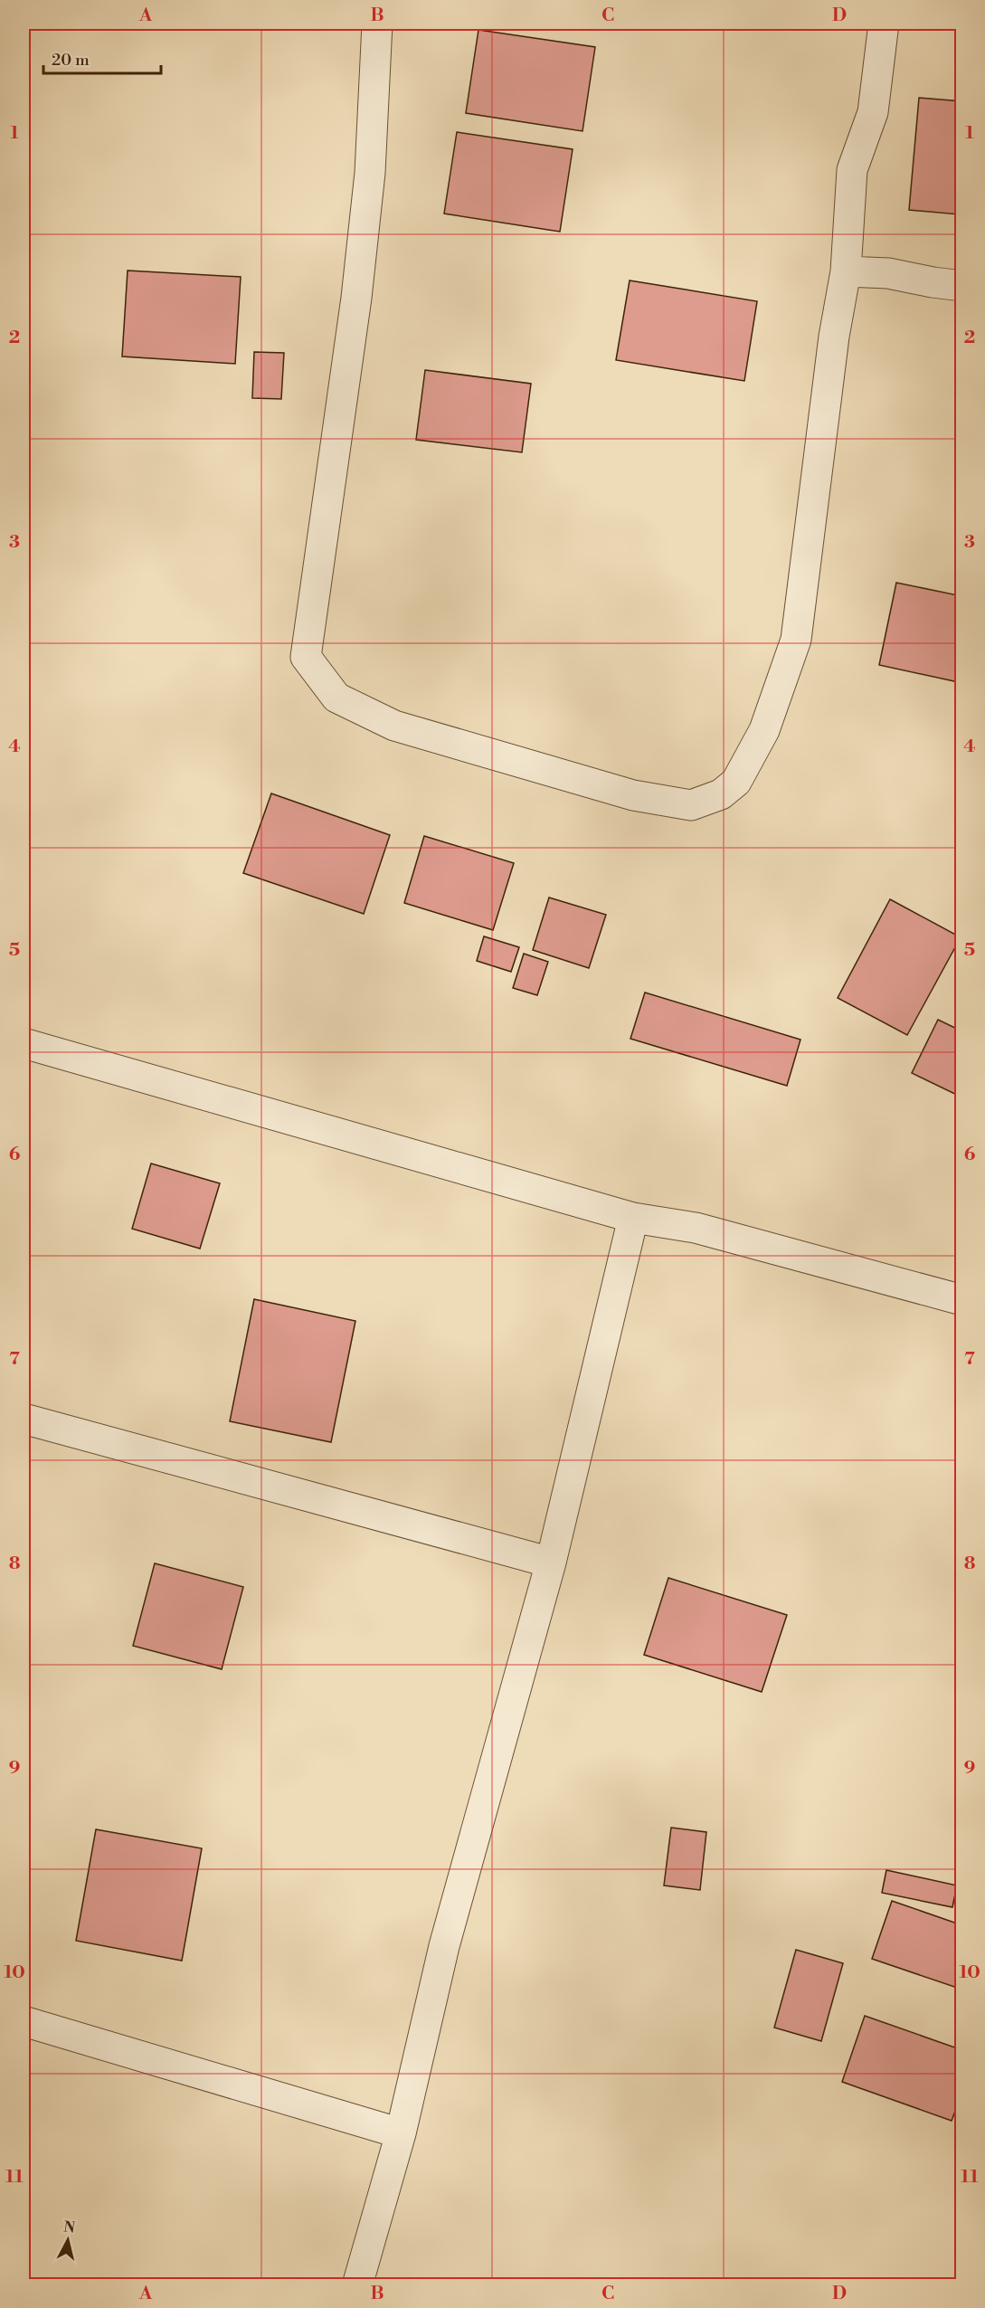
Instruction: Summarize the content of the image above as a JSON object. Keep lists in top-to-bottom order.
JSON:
{
  "scale_bar": "20 m",
  "north": "top",
  "grid": {
    "columns": [
      "A",
      "B",
      "C",
      "D"
    ],
    "rows": [
      "1",
      "2",
      "3",
      "4",
      "5",
      "6",
      "7",
      "8",
      "9",
      "10",
      "11"
    ]
  }
}
